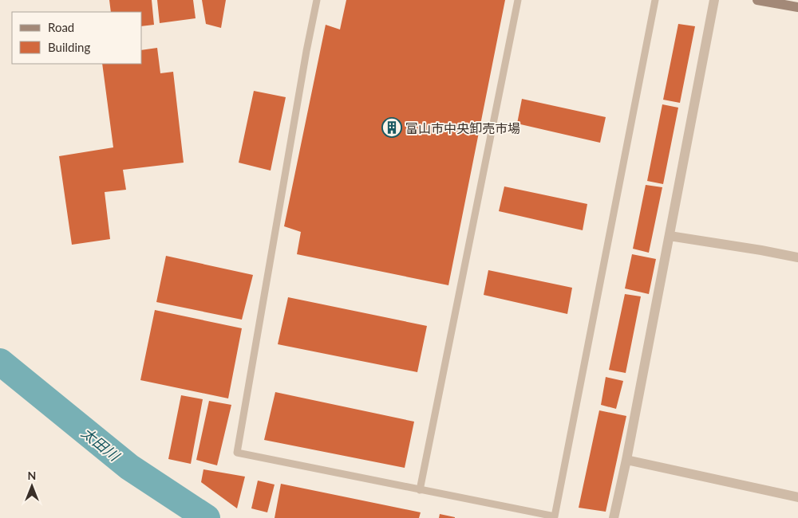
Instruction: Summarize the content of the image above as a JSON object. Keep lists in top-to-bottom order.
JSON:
{
  "water": ["太田川"],
  "places": {
    "building": ["富山市中央卸売市場"]
  },
  "legend": ["Road", "Building"],
  "north": "top"
}
